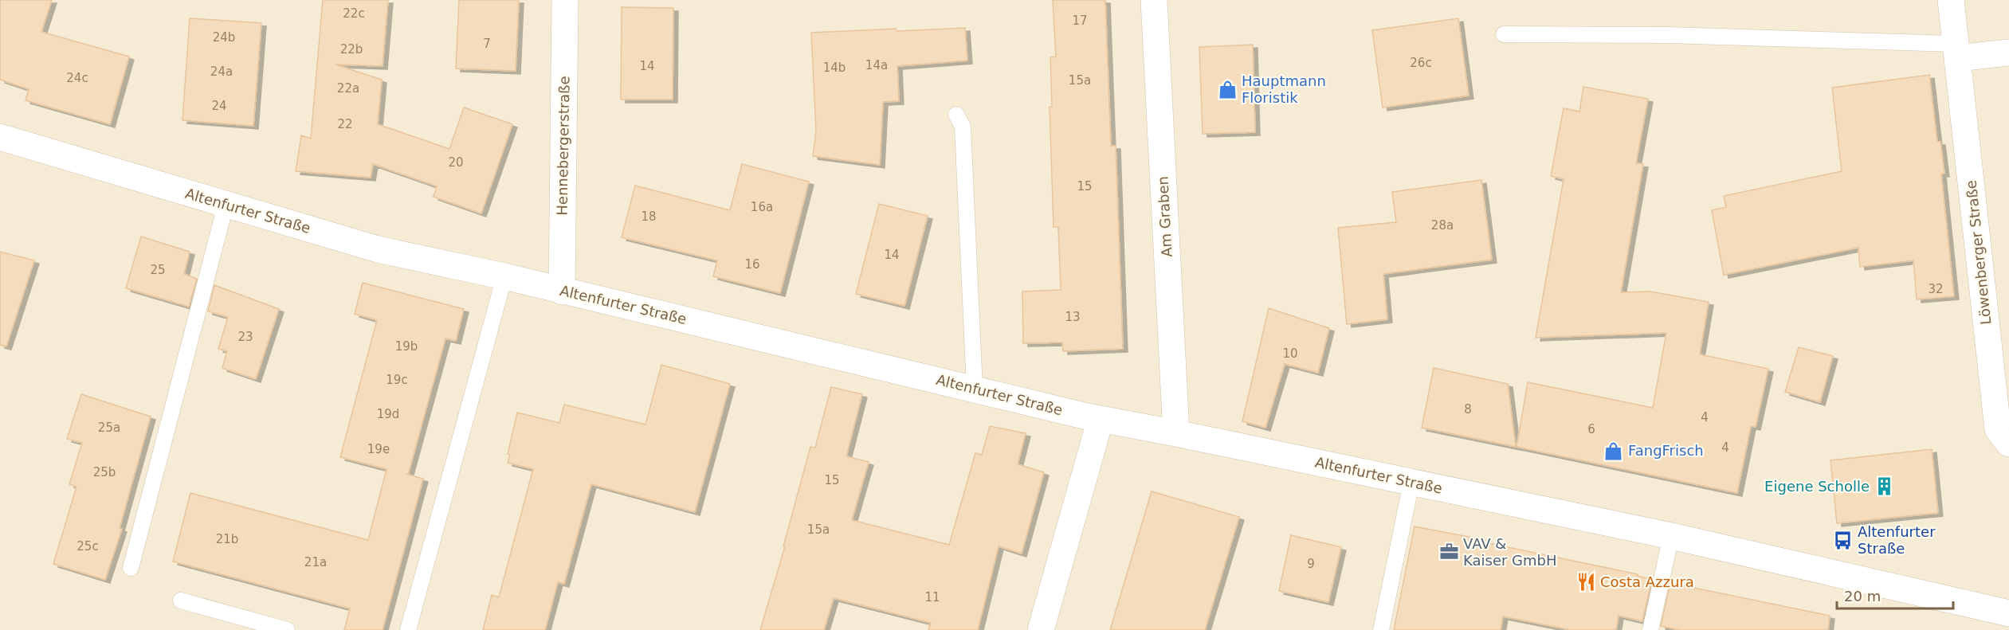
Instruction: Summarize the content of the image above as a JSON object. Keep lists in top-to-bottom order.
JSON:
{
  "streets": {
    "street": [
      "Hennebergerstraße",
      "Altenfurter Straße",
      "Am Graben",
      "Löwenberger Straße"
    ]
  },
  "crossings": [
    ["Hennebergerstraße", "Altenfurter Straße"],
    ["Altenfurter Straße", "Am Graben"]
  ],
  "places": {
    "shop": ["Hauptmann Floristik", "FangFrisch"],
    "building": ["Eigene Scholle"],
    "bus stop": ["Altenfurter Straße"],
    "office": ["VAV & Kaiser GmbH"],
    "restaurant": ["Costa Azzura"]
  },
  "house_numbers": [
    "22c",
    "17",
    "24b",
    "7",
    "22b",
    "26c",
    "14a",
    "14",
    "14b",
    "24a",
    "24c",
    "15a",
    "22a",
    "24",
    "22",
    "20",
    "15",
    "16a",
    "18",
    "28a",
    "14",
    "16",
    "25",
    "32",
    "13",
    "23",
    "19b",
    "10",
    "19c",
    "8",
    "19d",
    "4",
    "25a",
    "6",
    "4",
    "19e",
    "25b",
    "15",
    "15a",
    "21b",
    "25c",
    "21a",
    "9",
    "11"
  ],
  "scale_bar": "20 m"
}
